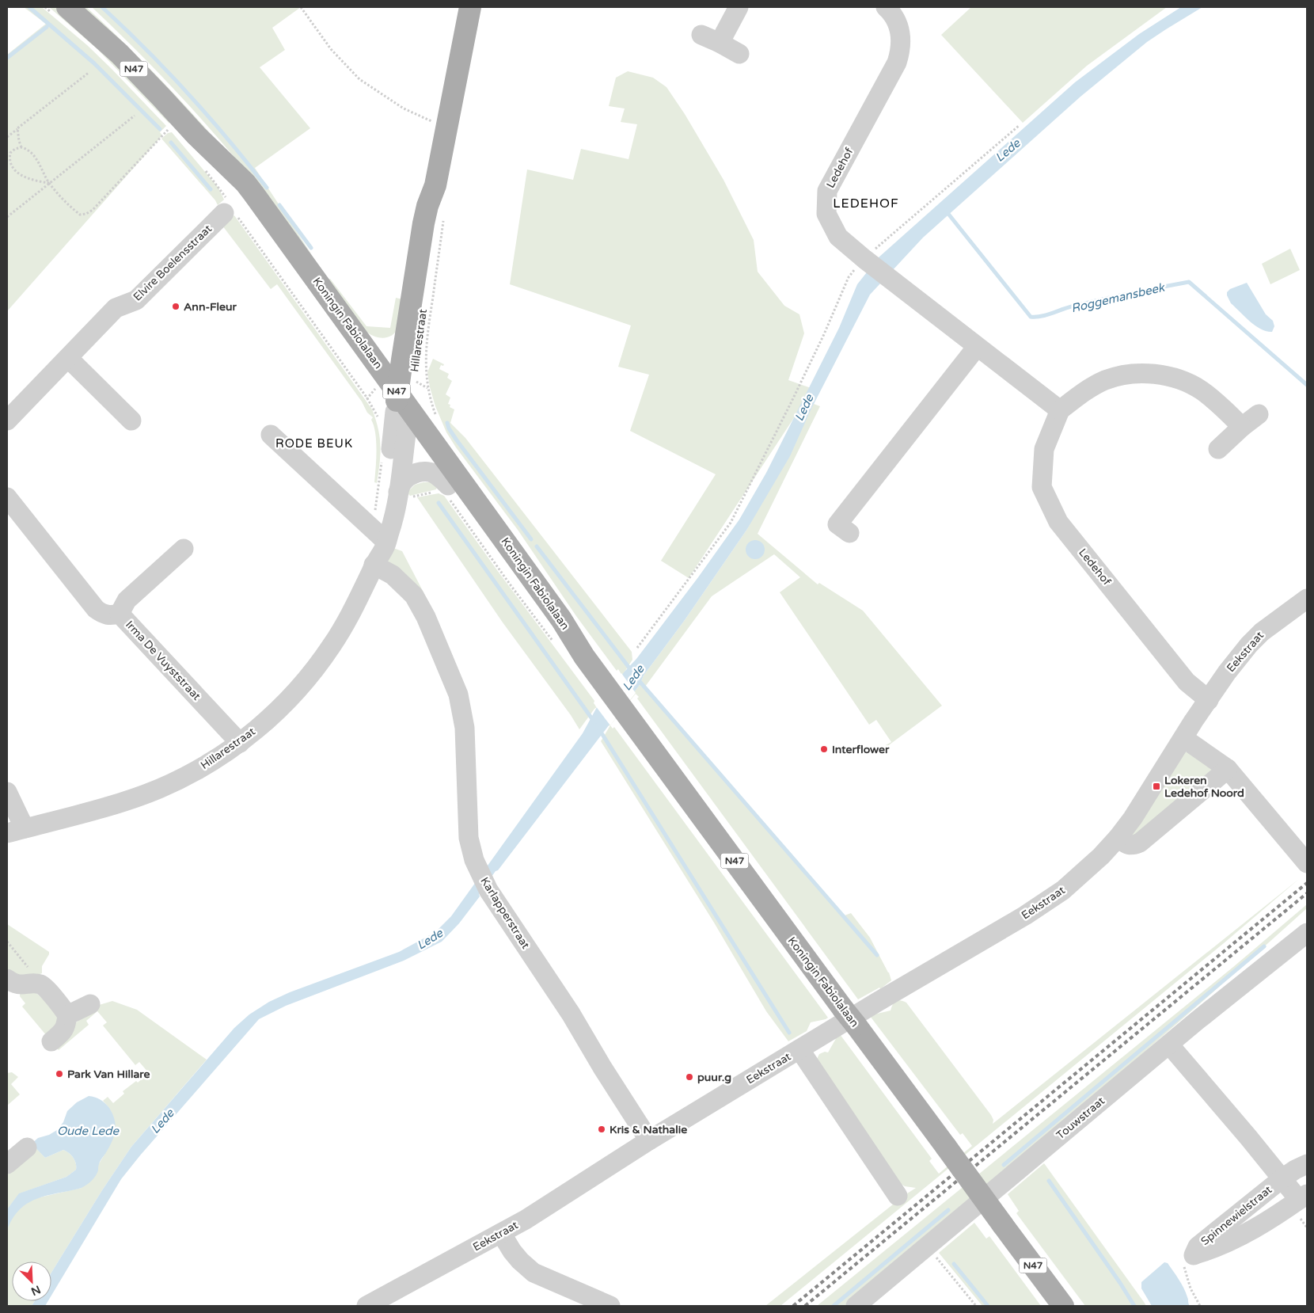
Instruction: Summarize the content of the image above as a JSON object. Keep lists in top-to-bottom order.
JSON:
{
  "streets": {
    "main road": ["N47", "Koningin Fabiolalaan", "Hillarestraat"],
    "street": [
      "Ledehof",
      "Elvire Boelensstraat",
      "Eekstraat",
      "Irma De Vuyststraat",
      "Karlapperstraat",
      "Touwstraat",
      "Spinnewielstraat"
    ]
  },
  "crossings": [
    ["Ledehof", "Eekstraat"],
    ["Koningin Fabiolalaan", "Hillarestraat"],
    ["Hillarestraat", "Irma De Vuyststraat"],
    ["Hillarestraat", "Karlapperstraat"],
    ["Eekstraat", "Karlapperstraat"],
    ["Touwstraat", "Spinnewielstraat"]
  ],
  "districts": ["LEDEHOF", "RODE BEUK"],
  "water": ["Lede", "Roggemansbeek", "Oude Lede"],
  "places": {
    "other": [
      "Ann-Fleur",
      "Interflower",
      "Park Van Hillare",
      "puur.g",
      "Kris & Nathalie"
    ],
    "transit": ["Lokeren Ledehof Noord"]
  },
  "north": "bottom right"
}
